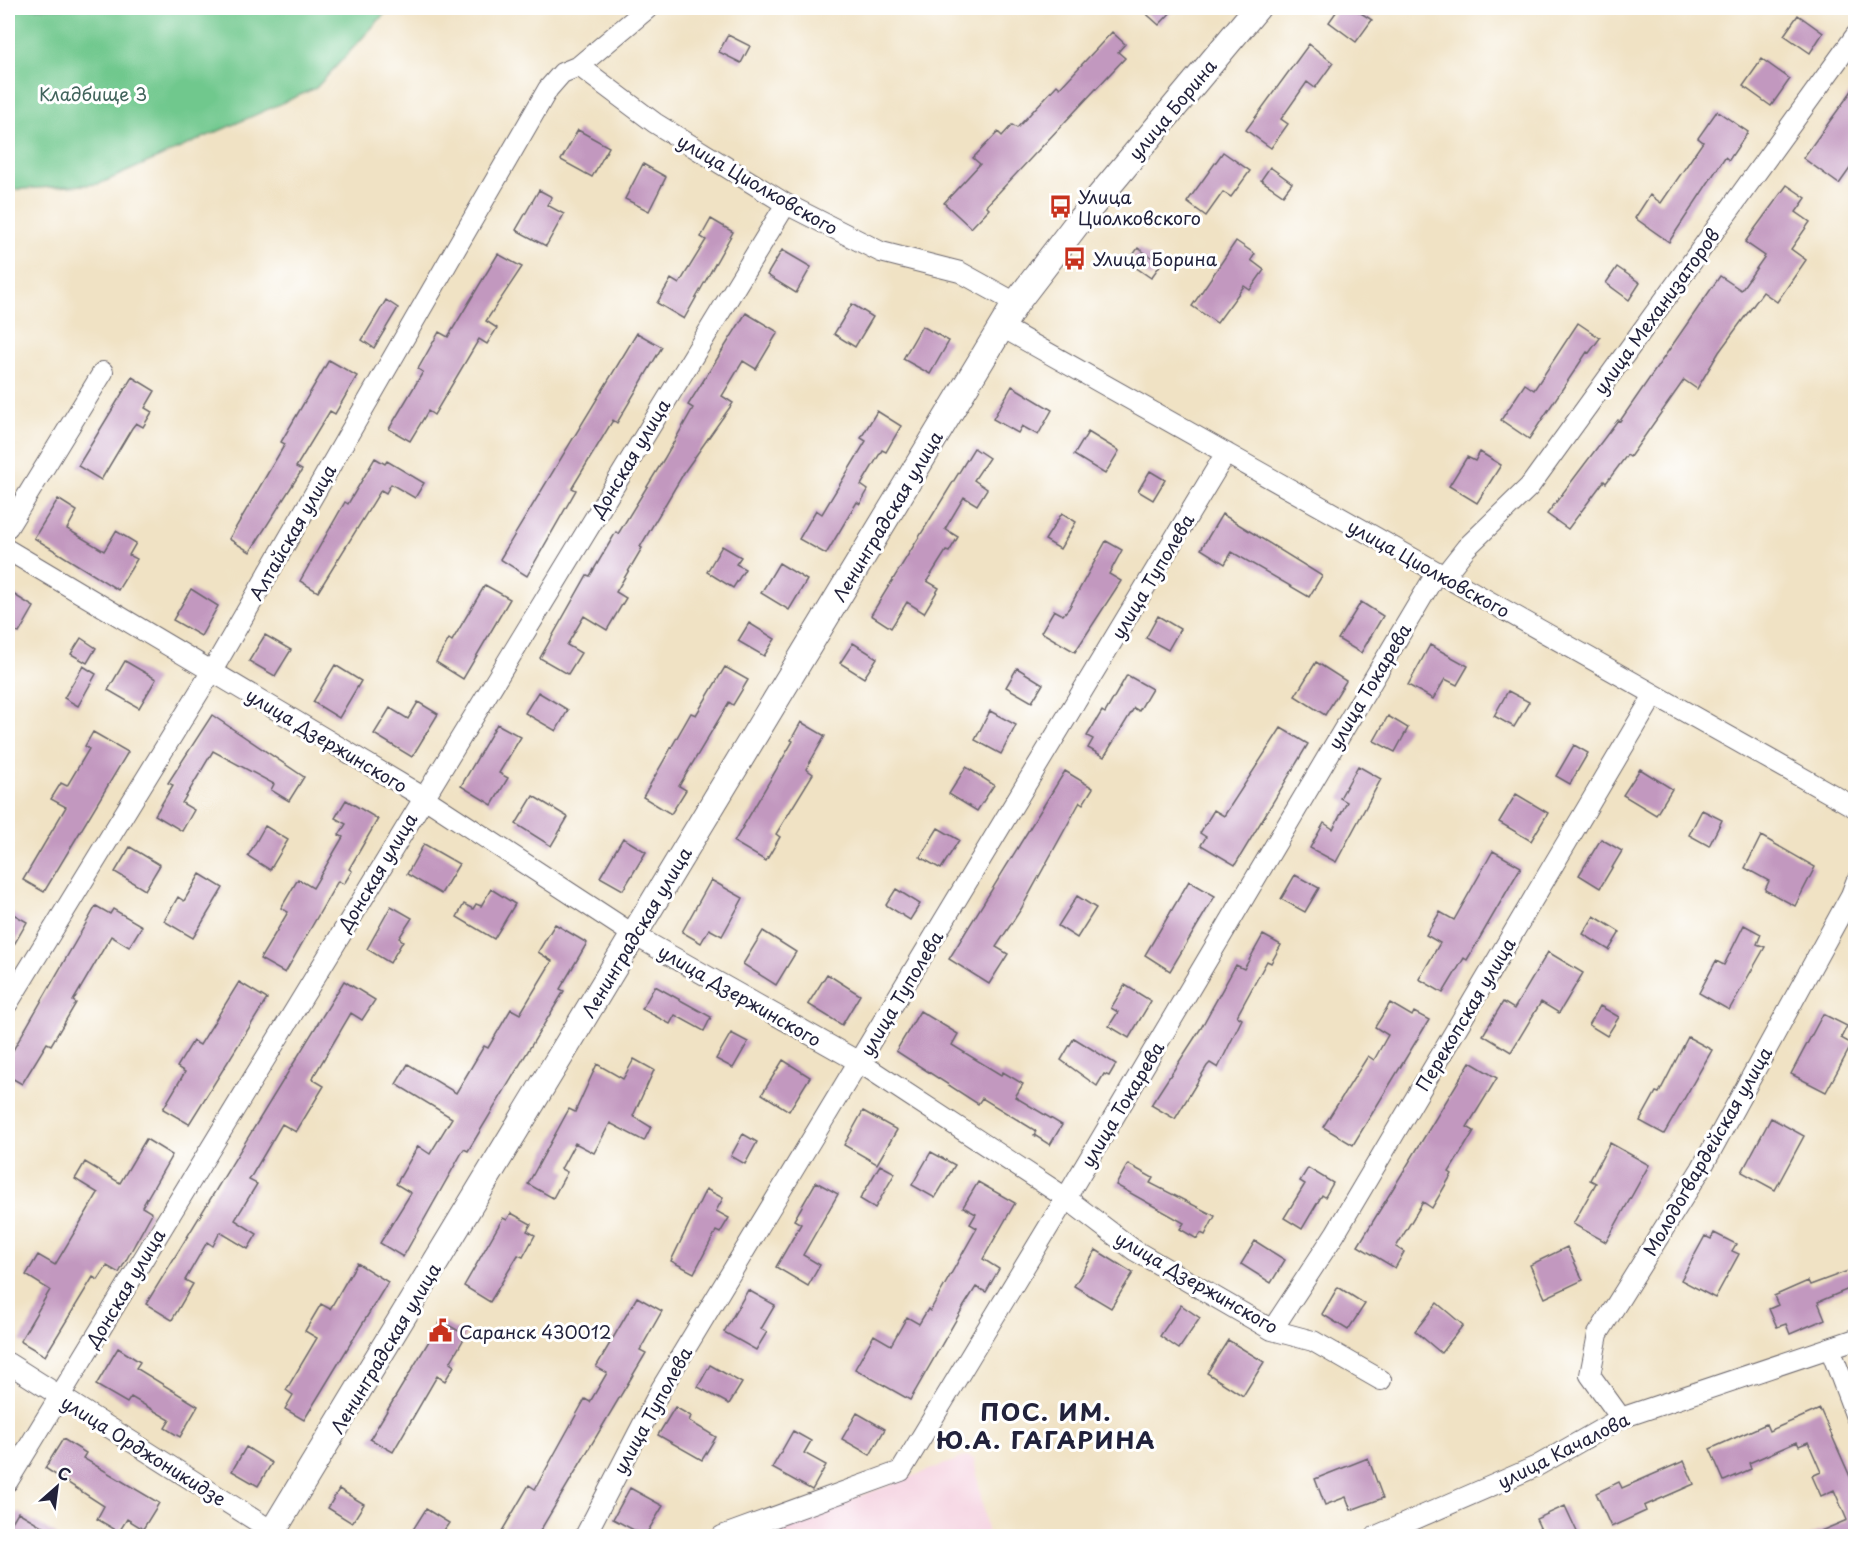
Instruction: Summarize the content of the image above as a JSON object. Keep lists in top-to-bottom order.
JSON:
{
  "streets": {
    "street": [
      "улица Борина",
      "улица Циолковского",
      "улица Механизаторов",
      "Донская улица",
      "Ленинградская улица",
      "Алтайская улица",
      "улица Туполева",
      "улица Токарева",
      "улица Дзержинского",
      "Перекопская улица",
      "Молодогвардейская улица",
      "улица Орджоникидзе",
      "улица Качалова"
    ]
  },
  "crossings": [
    ["улица Борина", "улица Циолковского"],
    ["улица Борина", "Ленинградская улица"],
    ["улица Циолковского", "улица Механизаторов"],
    ["улица Циолковского", "Донская улица"],
    ["улица Циолковского", "Ленинградская улица"],
    ["улица Циолковского", "Алтайская улица"],
    ["улица Циолковского", "улица Туполева"],
    ["улица Циолковского", "улица Токарева"],
    ["улица Циолковского", "Перекопская улица"],
    ["улица Механизаторов", "улица Токарева"],
    ["Донская улица", "улица Дзержинского"],
    ["Донская улица", "улица Орджоникидзе"],
    ["Ленинградская улица", "улица Дзержинского"],
    ["Ленинградская улица", "улица Орджоникидзе"],
    ["Алтайская улица", "улица Дзержинского"],
    ["улица Туполева", "улица Дзержинского"],
    ["улица Токарева", "улица Дзержинского"],
    ["улица Дзержинского", "Перекопская улица"],
    ["Молодогвардейская улица", "улица Качалова"]
  ],
  "districts": ["ПОС. ИМ. Ю.А. ГАГАРИНА"],
  "parks": ["Кладбище 3"],
  "places": {
    "bus stop": ["Улица Циолковского", "Улица Борина"],
    "public building": ["Саранск 430012"]
  },
  "north": "top right"
}
